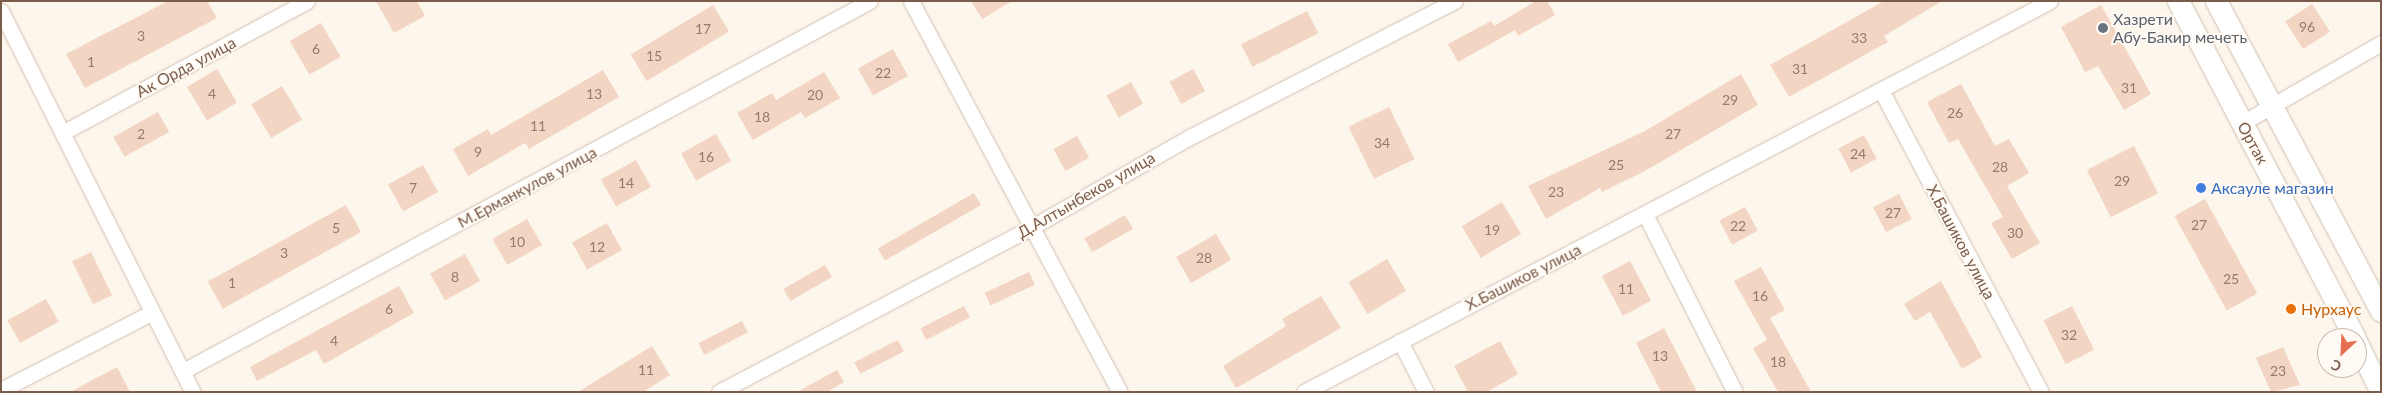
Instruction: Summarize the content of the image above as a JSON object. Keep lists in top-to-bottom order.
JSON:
{
  "streets": {
    "street": [
      "Ак Орда улица",
      "Ортак",
      "М.Ерманкулов улица",
      "Д.Алтынбеков улица",
      "Х.Башиков улица"
    ]
  },
  "places": ["Хазрети Абу-Бакир мечеть", "Аксауле магазин", "Нурхаус"],
  "house_numbers": [
    "96",
    "17",
    "3",
    "33",
    "6",
    "15",
    "1",
    "31",
    "22",
    "31",
    "4",
    "13",
    "20",
    "29",
    "26",
    "18",
    "11",
    "2",
    "27",
    "34",
    "9",
    "24",
    "16",
    "25",
    "28",
    "29",
    "14",
    "7",
    "23",
    "27",
    "27",
    "22",
    "5",
    "19",
    "30",
    "10",
    "12",
    "3",
    "28",
    "8",
    "25",
    "1",
    "11",
    "16",
    "6",
    "32",
    "4",
    "13",
    "18",
    "11",
    "23"
  ],
  "north": "bottom left"
}
